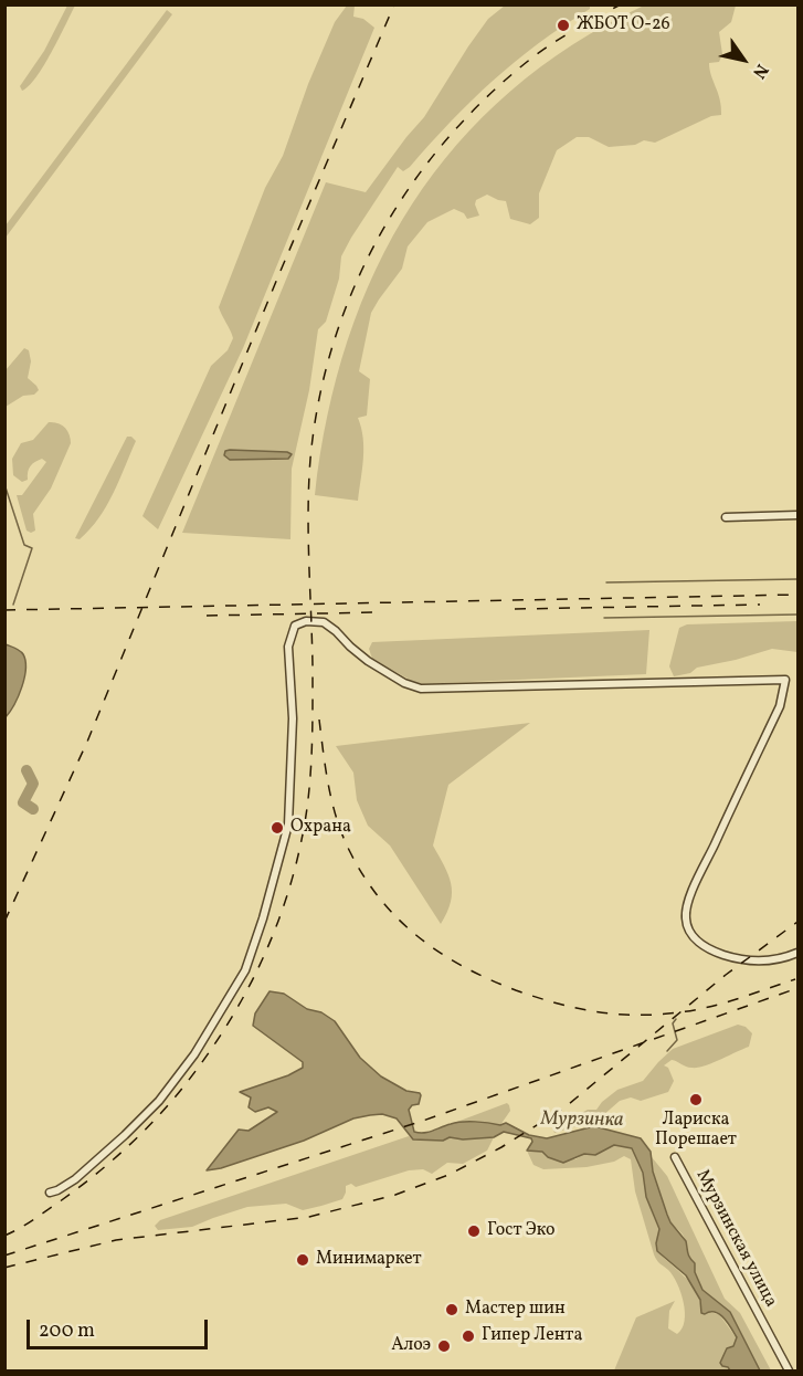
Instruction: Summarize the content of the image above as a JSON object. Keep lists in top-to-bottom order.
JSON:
{
  "streets": {
    "street": ["Мурзинская улица"]
  },
  "water": ["Мурзинка"],
  "places": [
    "ЖБОТ О-26",
    "Охрана",
    "Лариска Порешает",
    "Гост Эко",
    "Минимаркет",
    "Мастер шин",
    "Гипер Лента",
    "Алоэ"
  ],
  "scale_bar": "200 m",
  "north": "bottom right"
}
